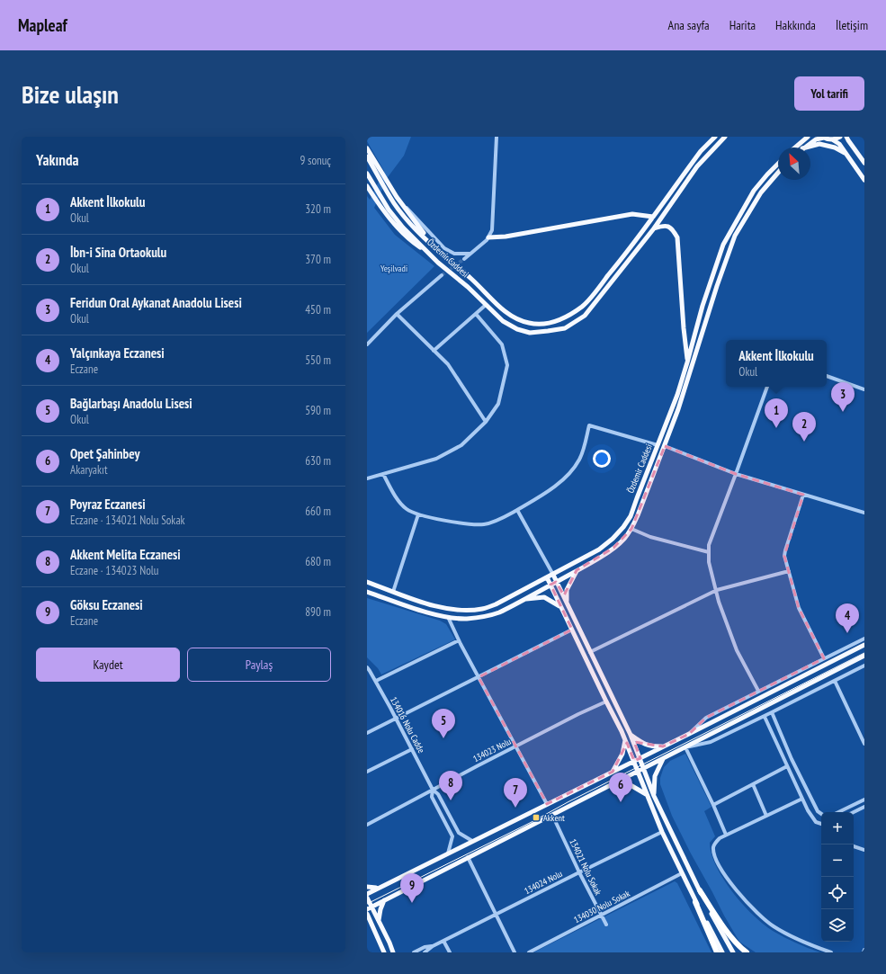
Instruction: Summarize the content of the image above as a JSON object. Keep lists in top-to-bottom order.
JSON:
{
  "streets": {
    "main road": ["Özdemir Caddesi"],
    "street": [
      "134016 Nolu Cadde",
      "134023 Nolu",
      "134021 Nolu Sokak",
      "134024 Nolu",
      "134030 Nolu Sokak"
    ]
  },
  "crossings": [
    ["134016 Nolu Cadde", "134023 Nolu"],
    ["134021 Nolu Sokak", "134024 Nolu"],
    ["134021 Nolu Sokak", "134030 Nolu Sokak"]
  ],
  "parks": ["Yeşilvadi"],
  "places": {
    "transit": ["Akkent"]
  },
  "north": "top left",
  "page": {
    "header": "Mapleaf",
    "nav": [
      "Ana sayfa",
      "Harita",
      "Hakkında",
      "İletişim"
    ],
    "buttons": [
      "Yol tarifi",
      ["Kaydet", "Paylaş"]
    ],
    "title": "Bize ulaşın",
    "heading": ["Yakında", "9 sonuç"],
    "list": [
      {
        "mark": "1",
        "name": "Akkent İlkokulu",
        "note": "Okul",
        "value": "320 m"
      },
      {
        "mark": "2",
        "name": "İbn-i Sina Ortaokulu",
        "note": "Okul",
        "value": "370 m"
      },
      {
        "mark": "3",
        "name": "Feridun Oral Aykanat Anadolu Lisesi",
        "note": "Okul",
        "value": "450 m"
      },
      {
        "mark": "4",
        "name": "Yalçınkaya Eczanesi",
        "note": "Eczane",
        "value": "550 m"
      },
      {
        "mark": "5",
        "name": "Bağlarbaşı Anadolu Lisesi",
        "note": "Okul",
        "value": "590 m"
      },
      {
        "mark": "6",
        "name": "Opet Şahinbey",
        "note": "Akaryakıt",
        "value": "630 m"
      },
      {
        "mark": "7",
        "name": "Poyraz Eczanesi",
        "note": "Eczane · 134021 Nolu Sokak",
        "value": "660 m"
      },
      {
        "mark": "8",
        "name": "Akkent Melita Eczanesi",
        "note": "Eczane · 134023 Nolu",
        "value": "680 m"
      },
      {
        "mark": "9",
        "name": "Göksu Eczanesi",
        "note": "Eczane",
        "value": "890 m"
      }
    ],
    "popup": ["Akkent İlkokulu", "Okul"],
    "pins": [
      "3",
      "1",
      "2",
      "4",
      "5",
      "8",
      "6",
      "7",
      "9"
    ],
    "map_buttons": ["+", "−"]
  }
}
